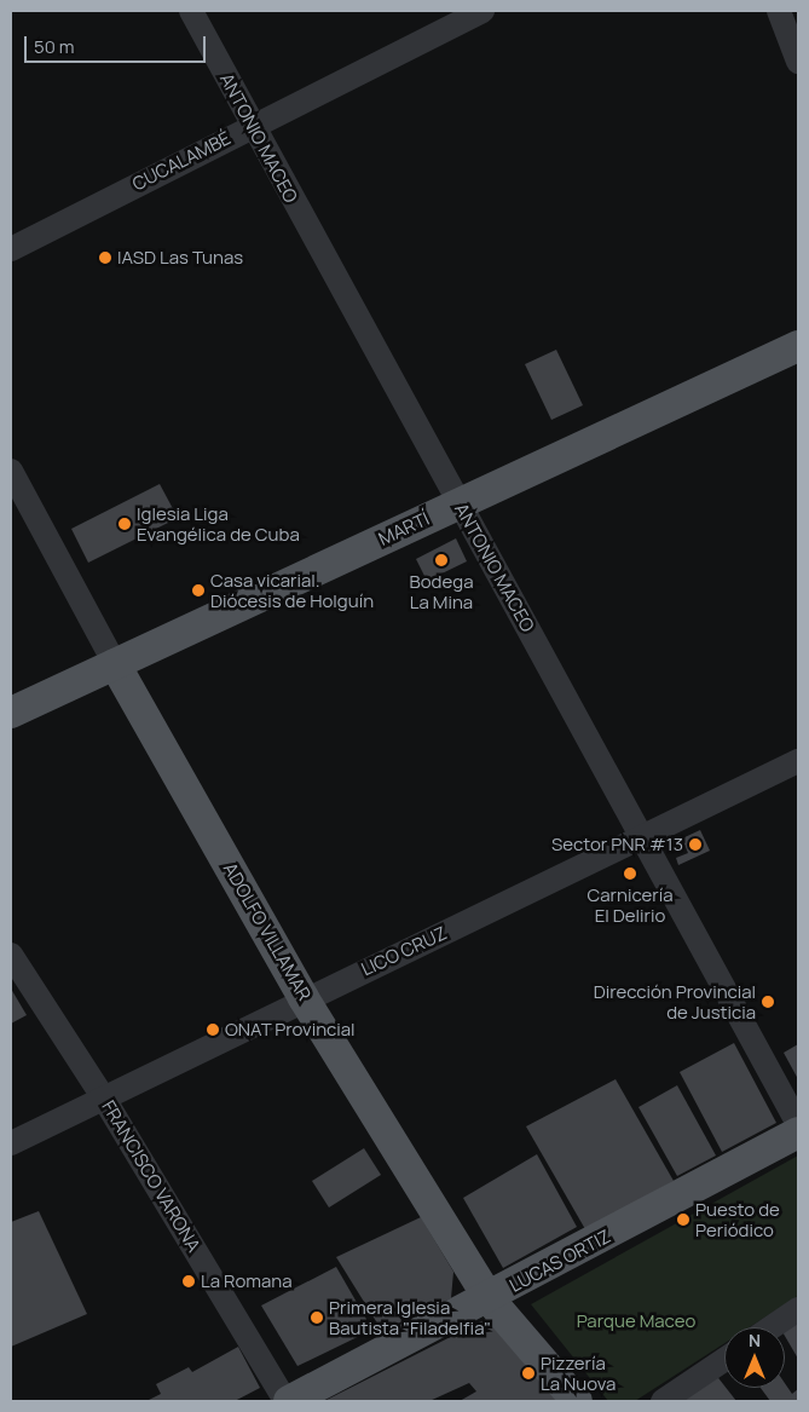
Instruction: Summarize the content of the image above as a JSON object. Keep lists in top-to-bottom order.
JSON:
{
  "streets": {
    "main road": ["MARTÍ", "ADOLFO VILLAMAR", "LUCAS ORTIZ"],
    "street": [
      "ANTONIO MACEO",
      "CUCALAMBÉ",
      "LICO CRUZ",
      "FRANCISCO VARONA"
    ]
  },
  "crossings": [
    ["ANTONIO MACEO", "CUCALAMBÉ"],
    ["ANTONIO MACEO", "MARTÍ"],
    ["ANTONIO MACEO", "LICO CRUZ"],
    ["MARTÍ", "ADOLFO VILLAMAR"],
    ["ADOLFO VILLAMAR", "LICO CRUZ"],
    ["ADOLFO VILLAMAR", "LUCAS ORTIZ"],
    ["LICO CRUZ", "FRANCISCO VARONA"],
    ["FRANCISCO VARONA", "LUCAS ORTIZ"]
  ],
  "parks": ["Parque Maceo"],
  "places": [
    "IASD Las Tunas",
    "Iglesia Liga Evangélica de Cuba",
    "Bodega La Mina",
    "Casa vicarial. Diócesis de Holguín",
    "Sector PNR #13",
    "Carnicería El Delirio",
    "Dirección Provincial de Justicia",
    "ONAT Provincial",
    "Puesto de Periódico",
    "La Romana",
    "Primera Iglesia Bautista \"Filadelfia\"",
    "Pizzería La Nuova"
  ],
  "scale_bar": "50 m",
  "north": "top"
}
